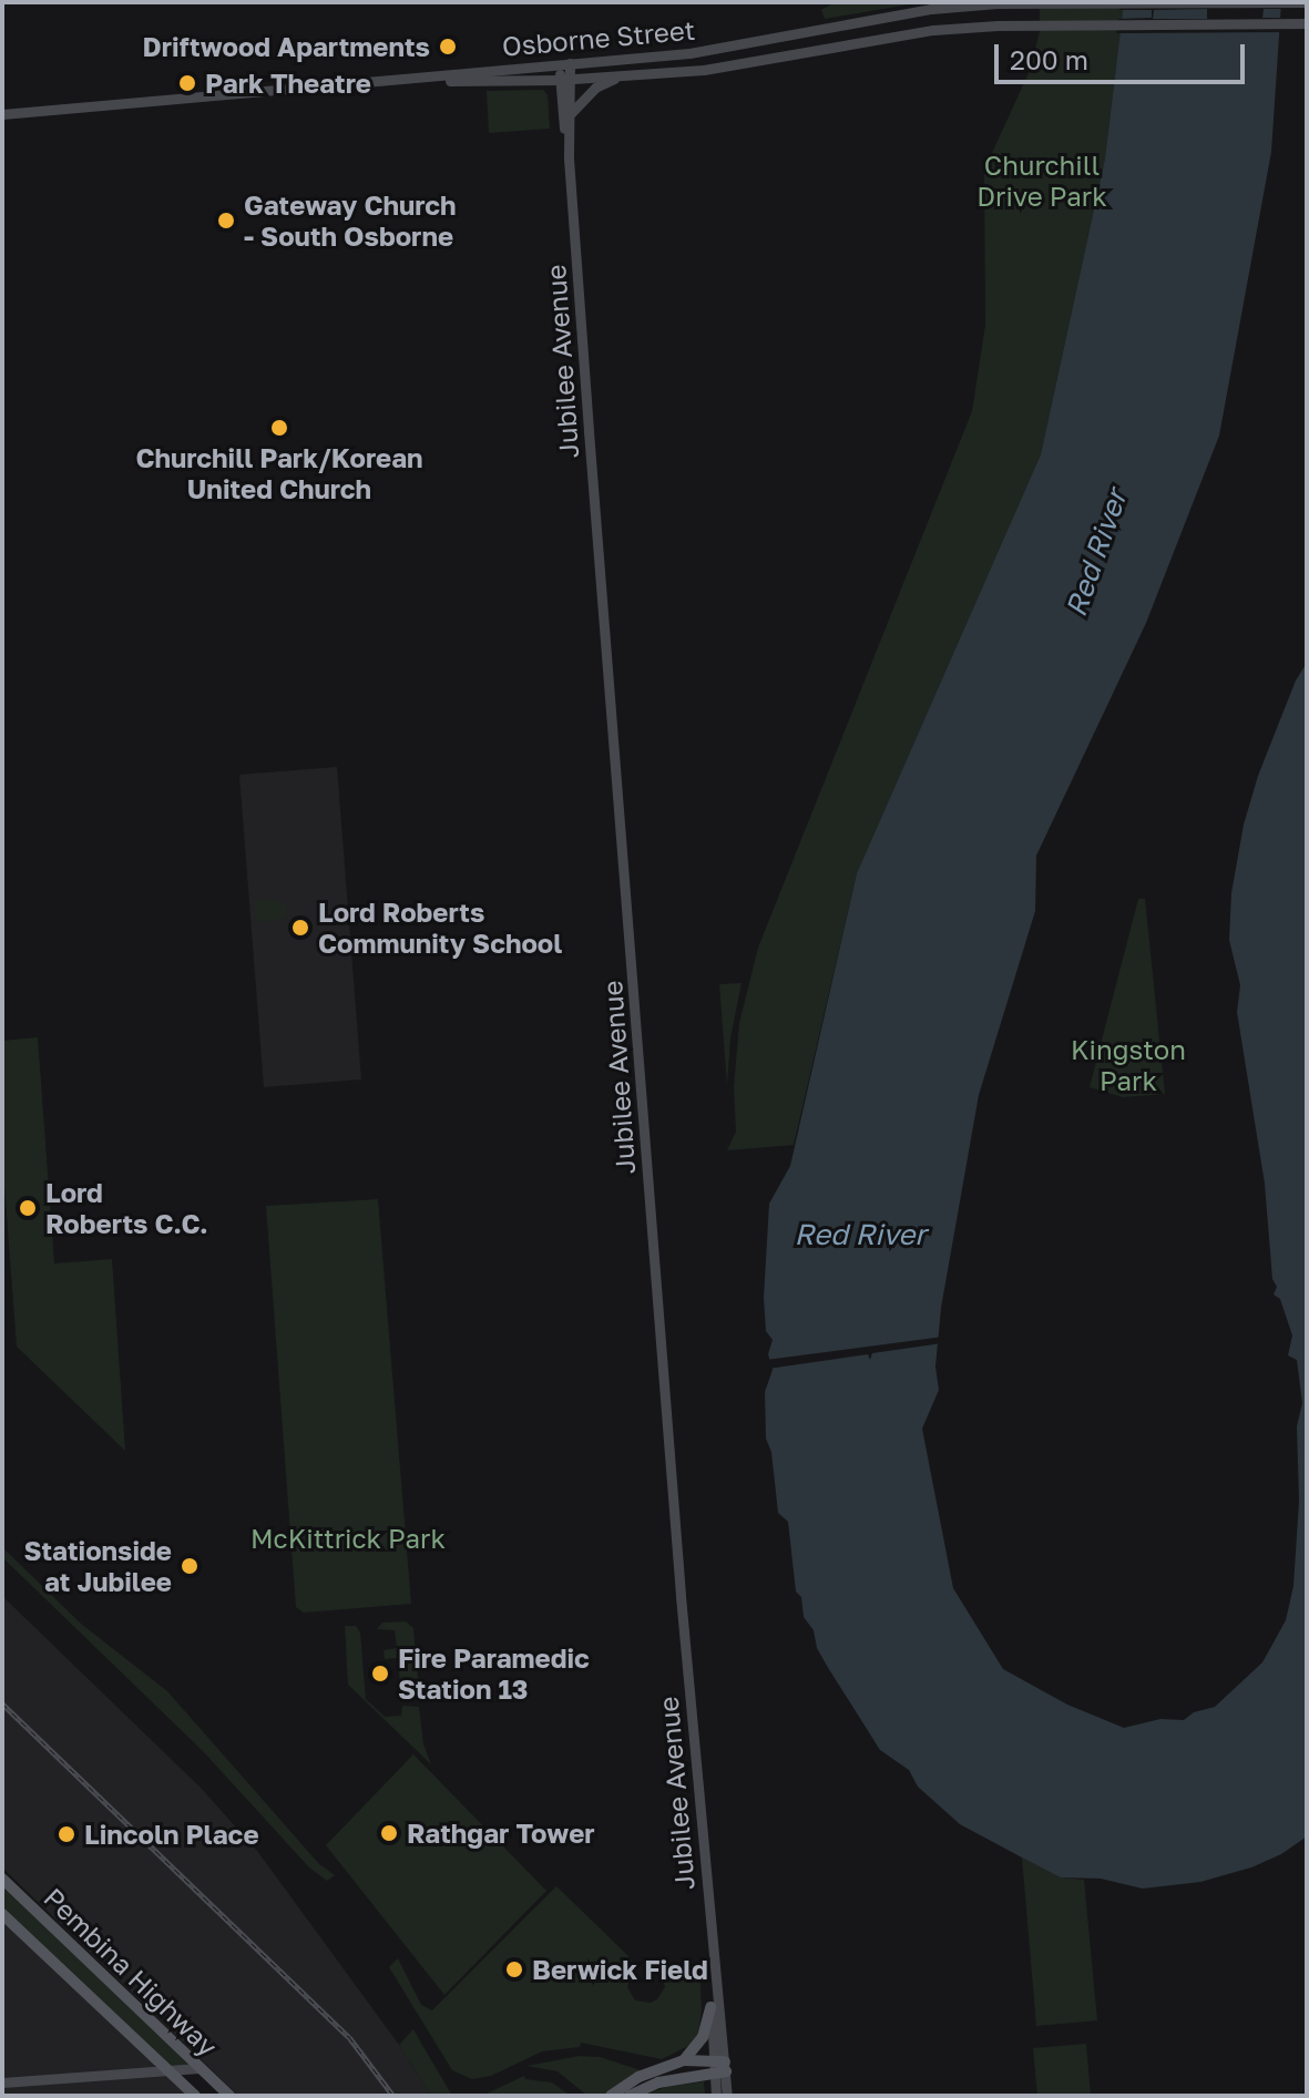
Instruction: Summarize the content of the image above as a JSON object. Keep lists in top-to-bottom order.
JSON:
{
  "streets": {
    "main road": ["Osborne Street", "Jubilee Avenue", "Pembina Highway"]
  },
  "crossings": [
    ["Osborne Street", "Jubilee Avenue"]
  ],
  "water": ["Red River"],
  "parks": ["Churchill Drive Park", "Kingston Park", "McKittrick Park"],
  "places": [
    "Driftwood Apartments",
    "Park Theatre",
    "Gateway Church - South Osborne",
    "Churchill Park/Korean United Church",
    "Lord Roberts Community School",
    "Lord Roberts C.C.",
    "Stationside at Jubilee",
    "Fire Paramedic Station 13",
    "Rathgar Tower",
    "Lincoln Place",
    "Berwick Field"
  ],
  "scale_bar": "200 m"
}
